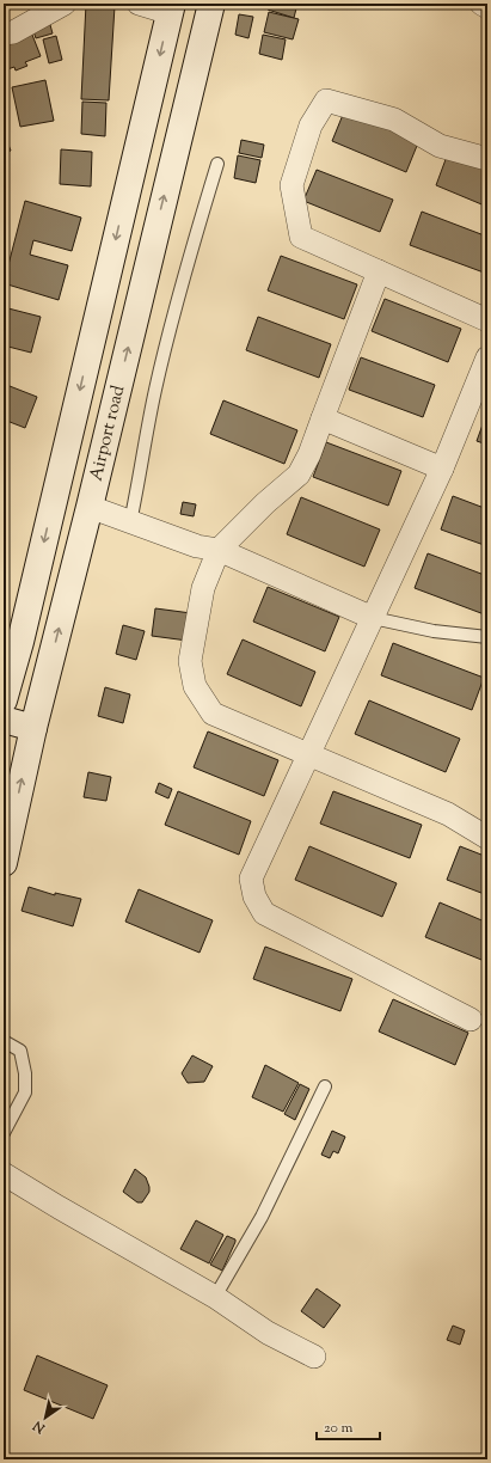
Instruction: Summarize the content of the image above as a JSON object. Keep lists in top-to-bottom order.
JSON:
{
  "streets": {
    "main road": ["Airport road"]
  },
  "scale_bar": "20 m",
  "north": "bottom left"
}
